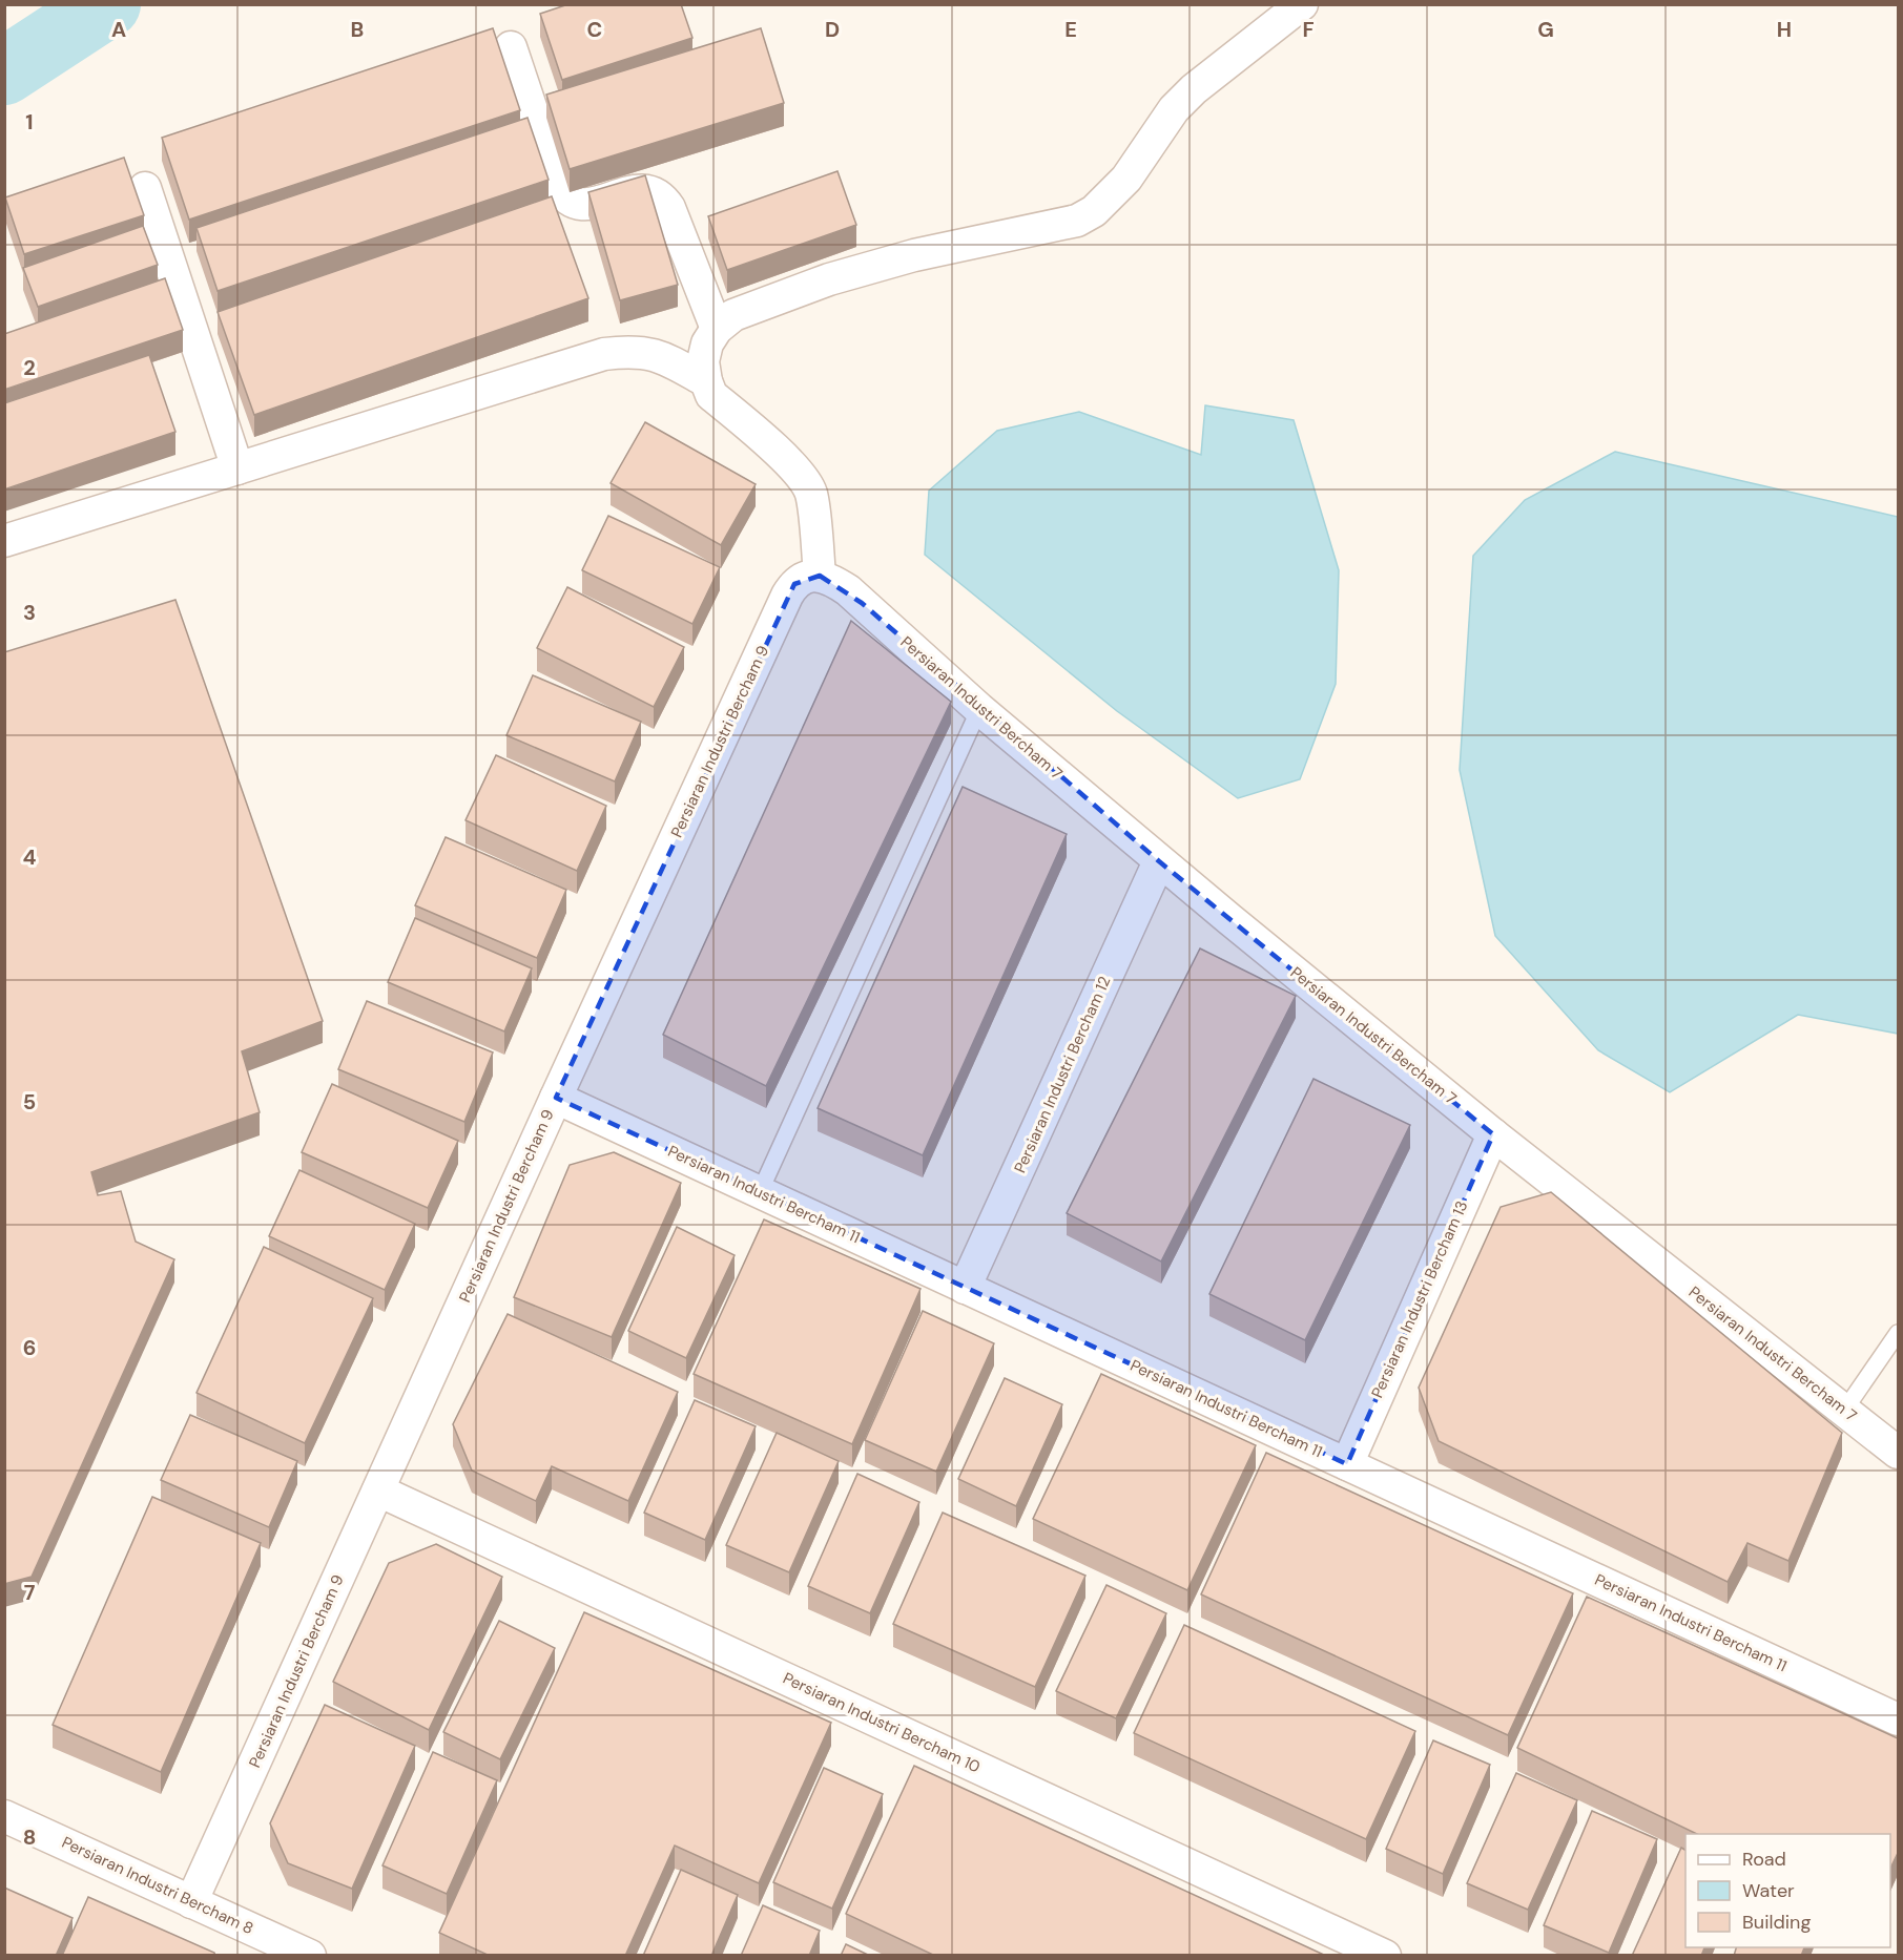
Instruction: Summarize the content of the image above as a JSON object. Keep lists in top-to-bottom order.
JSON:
{
  "streets": {
    "street": [
      "Persiaran Industri Bercham 7",
      "Persiaran Industri Bercham 9",
      "Persiaran Industri Bercham 12",
      "Persiaran Industri Bercham 11",
      "Persiaran Industri Bercham 13",
      "Persiaran Industri Bercham 10",
      "Persiaran Industri Bercham 8"
    ]
  },
  "crossings": [
    ["Persiaran Industri Bercham 7", "Persiaran Industri Bercham 9"],
    ["Persiaran Industri Bercham 7", "Persiaran Industri Bercham 12"],
    ["Persiaran Industri Bercham 7", "Persiaran Industri Bercham 13"],
    ["Persiaran Industri Bercham 9", "Persiaran Industri Bercham 11"],
    ["Persiaran Industri Bercham 9", "Persiaran Industri Bercham 10"],
    ["Persiaran Industri Bercham 9", "Persiaran Industri Bercham 8"],
    ["Persiaran Industri Bercham 12", "Persiaran Industri Bercham 11"],
    ["Persiaran Industri Bercham 11", "Persiaran Industri Bercham 13"]
  ],
  "legend": ["Road", "Water", "Building"],
  "grid": {
    "columns": [
      "A",
      "B",
      "C",
      "D",
      "E",
      "F",
      "G",
      "H"
    ],
    "rows": [
      "1",
      "2",
      "3",
      "4",
      "5",
      "6",
      "7",
      "8"
    ]
  }
}
